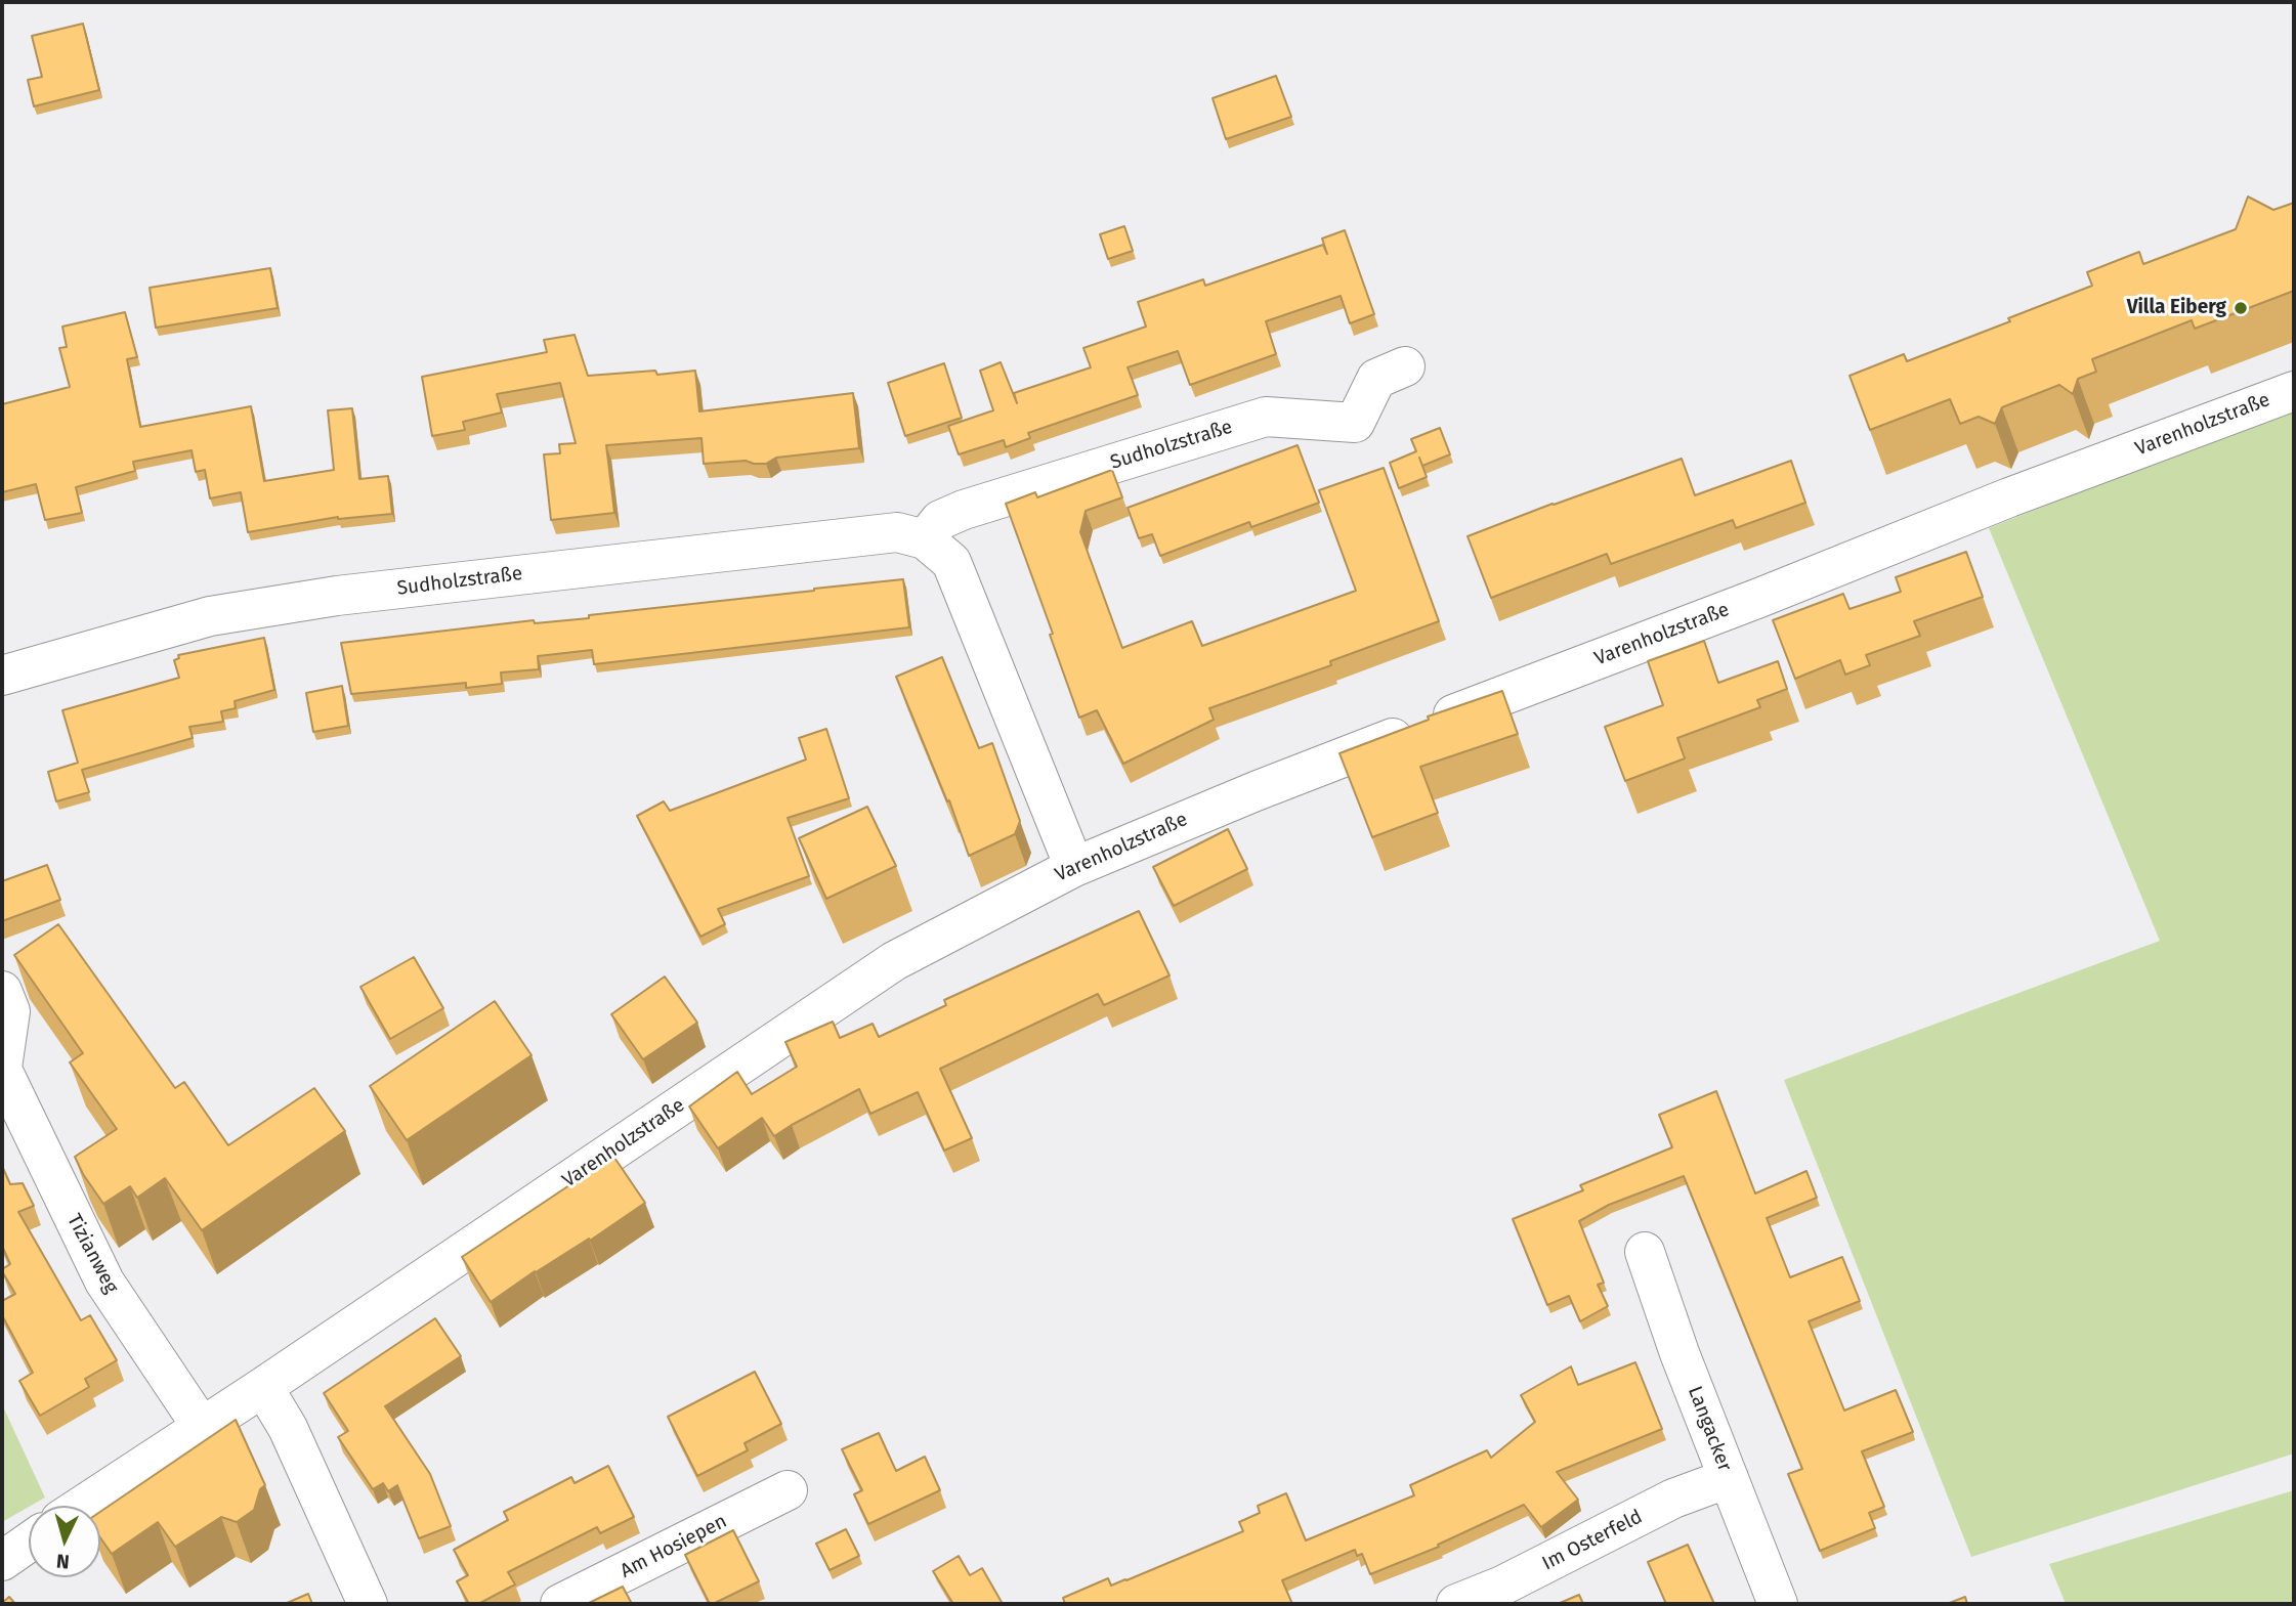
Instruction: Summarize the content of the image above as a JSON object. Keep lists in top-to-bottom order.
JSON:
{
  "streets": {
    "street": [
      "Varenholzstraße",
      "Sudholzstraße",
      "Tizianweg",
      "Langacker",
      "Im Osterfeld",
      "Am Hosiepen"
    ]
  },
  "crossings": [
    ["Varenholzstraße", "Tizianweg"],
    ["Langacker", "Im Osterfeld"]
  ],
  "places": ["Villa Eiberg"],
  "north": "bottom"
}
